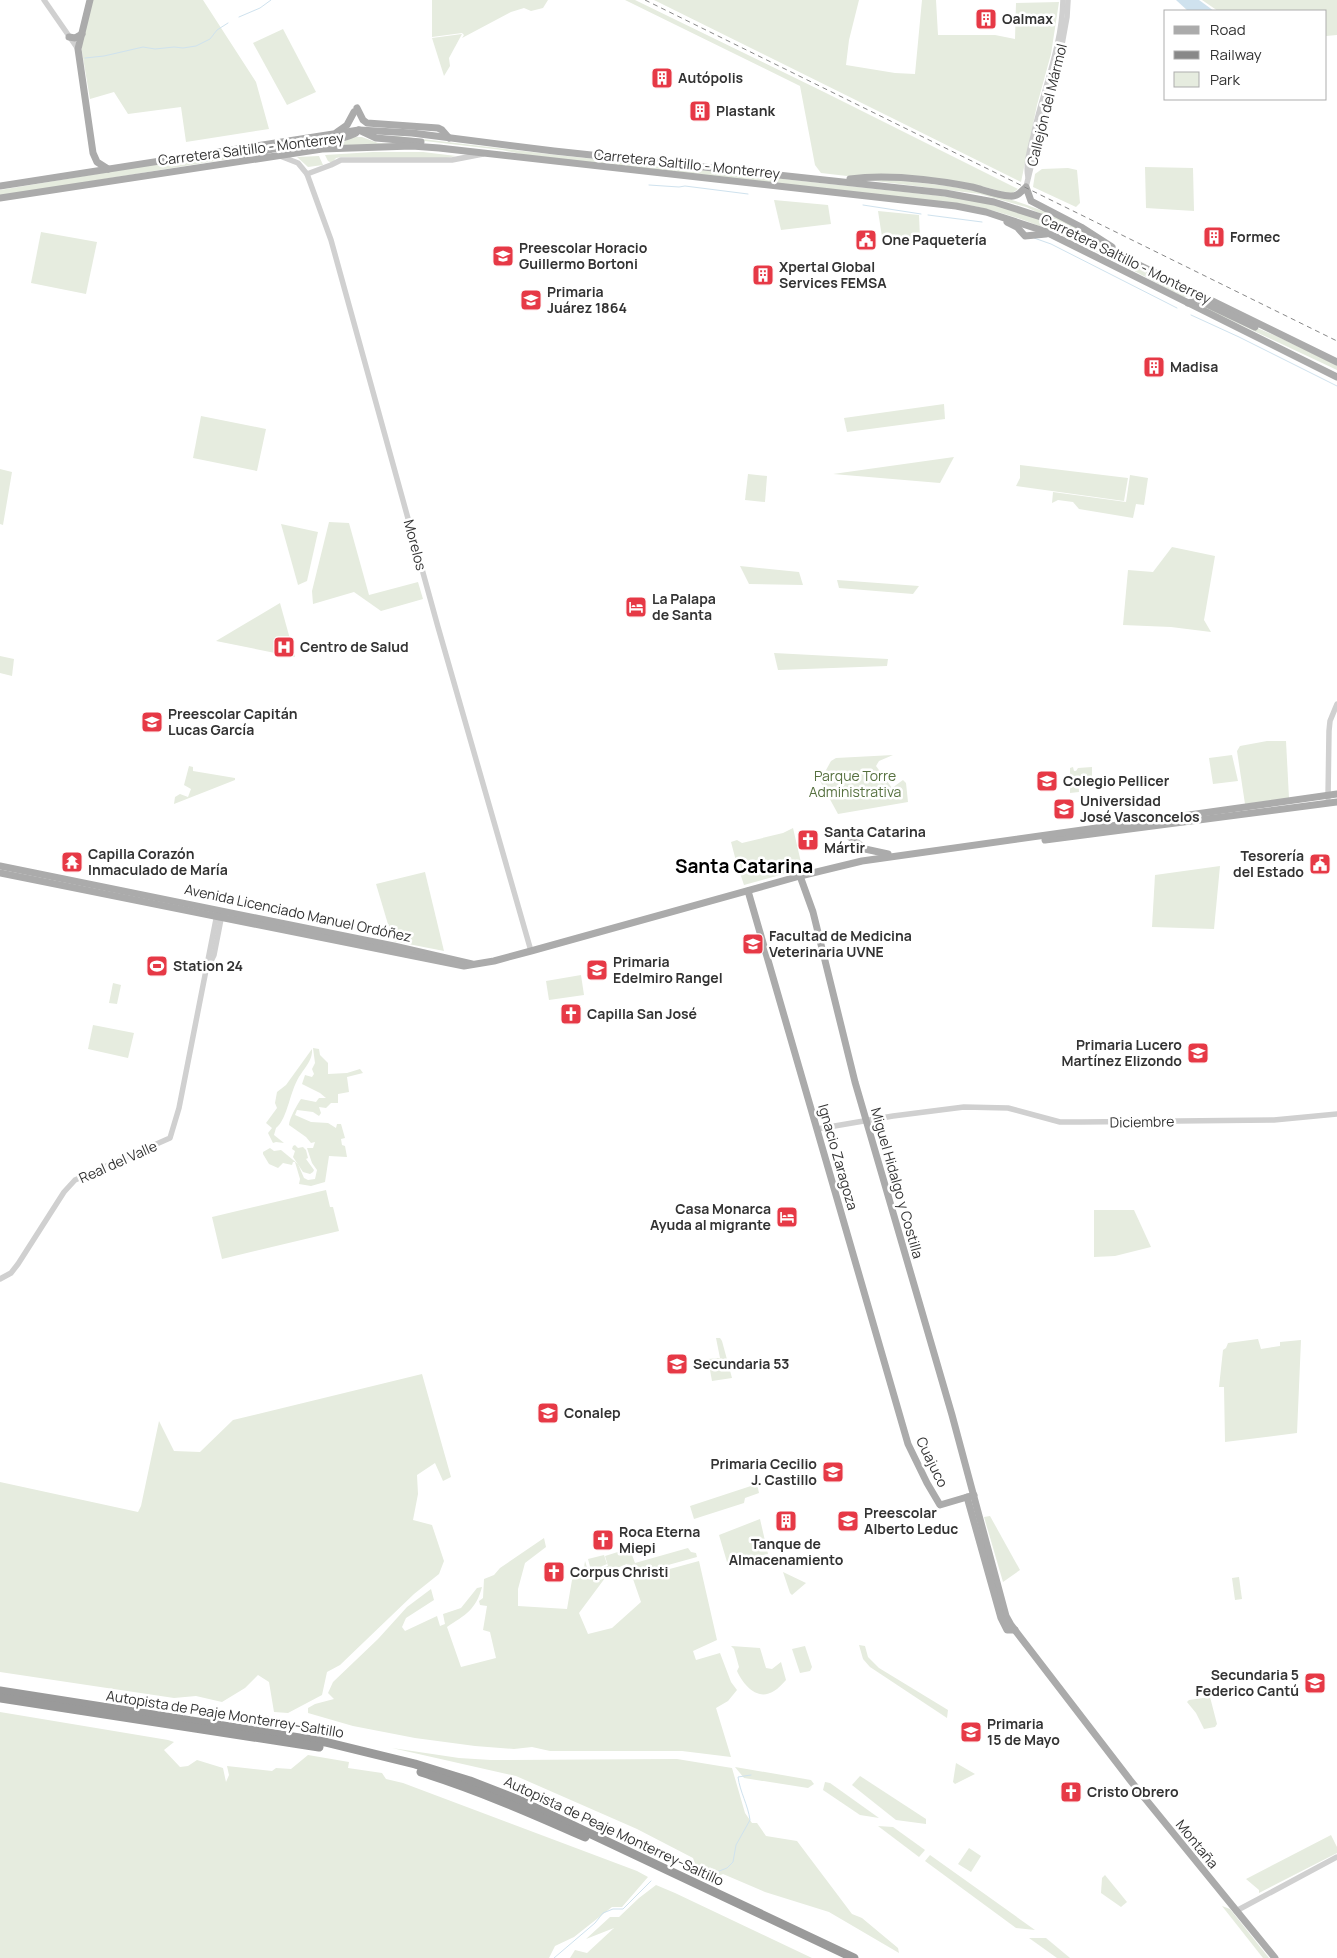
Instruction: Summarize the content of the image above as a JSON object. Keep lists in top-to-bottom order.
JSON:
{
  "streets": {
    "highway": ["Autopista de Peaje Monterrey-Saltillo"],
    "main road": [
      "Carretera Saltillo - Monterrey",
      "Avenida Licenciado Manuel Ordóñez",
      "Ignacio Zaragoza",
      "Miguel Hidalgo y Costilla",
      "Cuajuco",
      "Montaña"
    ],
    "street": [
      "Callejón del Mármol",
      "Morelos",
      "Diciembre",
      "Real del Valle"
    ]
  },
  "crossings": [
    ["Morelos", "Avenida Licenciado Manuel Ordóñez"],
    ["Avenida Licenciado Manuel Ordóñez", "Ignacio Zaragoza"],
    ["Avenida Licenciado Manuel Ordóñez", "Real del Valle"],
    ["Avenida Licenciado Manuel Ordóñez", "Miguel Hidalgo y Costilla"],
    ["Diciembre", "Ignacio Zaragoza"],
    ["Diciembre", "Miguel Hidalgo y Costilla"],
    ["Ignacio Zaragoza", "Cuajuco"],
    ["Miguel Hidalgo y Costilla", "Cuajuco"],
    ["Miguel Hidalgo y Costilla", "Montaña"],
    ["Cuajuco", "Montaña"]
  ],
  "districts": ["Santa Catarina"],
  "parks": ["Parque Torre Administrativa"],
  "places": {
    "building": [
      "Oalmax",
      "Autópolis",
      "Plastank",
      "Formec",
      "Xpertal Global Services FEMSA",
      "Madisa",
      "Tanque de Almacenamiento"
    ],
    "public building": ["One Paquetería", "Tesorería del Estado"],
    "school or university": [
      "Preescolar Horacio Guillermo Bortoni",
      "Primaria Juárez 1864",
      "Preescolar Capitán Lucas García",
      "Colegio Pellicer",
      "Universidad José Vasconcelos",
      "Facultad de Medicina Veterinaria UVNE",
      "Primaria Edelmiro Rangel",
      "Primaria Lucero Martínez Elizondo",
      "Secundaria 53",
      "Conalep",
      "Primaria Cecilio J. Castillo",
      "Preescolar Alberto Leduc",
      "Secundaria 5 Federico Cantú",
      "Primaria 15 de Mayo"
    ],
    "hotel": ["La Palapa de Santa", "Casa Monarca Ayuda al migrante"],
    "hospital": ["Centro de Salud"],
    "church": [
      "Santa Catarina Mártir",
      "Capilla San José",
      "Roca Eterna Miepi",
      "Corpus Christi",
      "Cristo Obrero"
    ],
    "temple": ["Capilla Corazón Inmaculado de María"],
    "sports": ["Station 24"]
  },
  "legend": ["Road", "Railway", "Park"]
}
